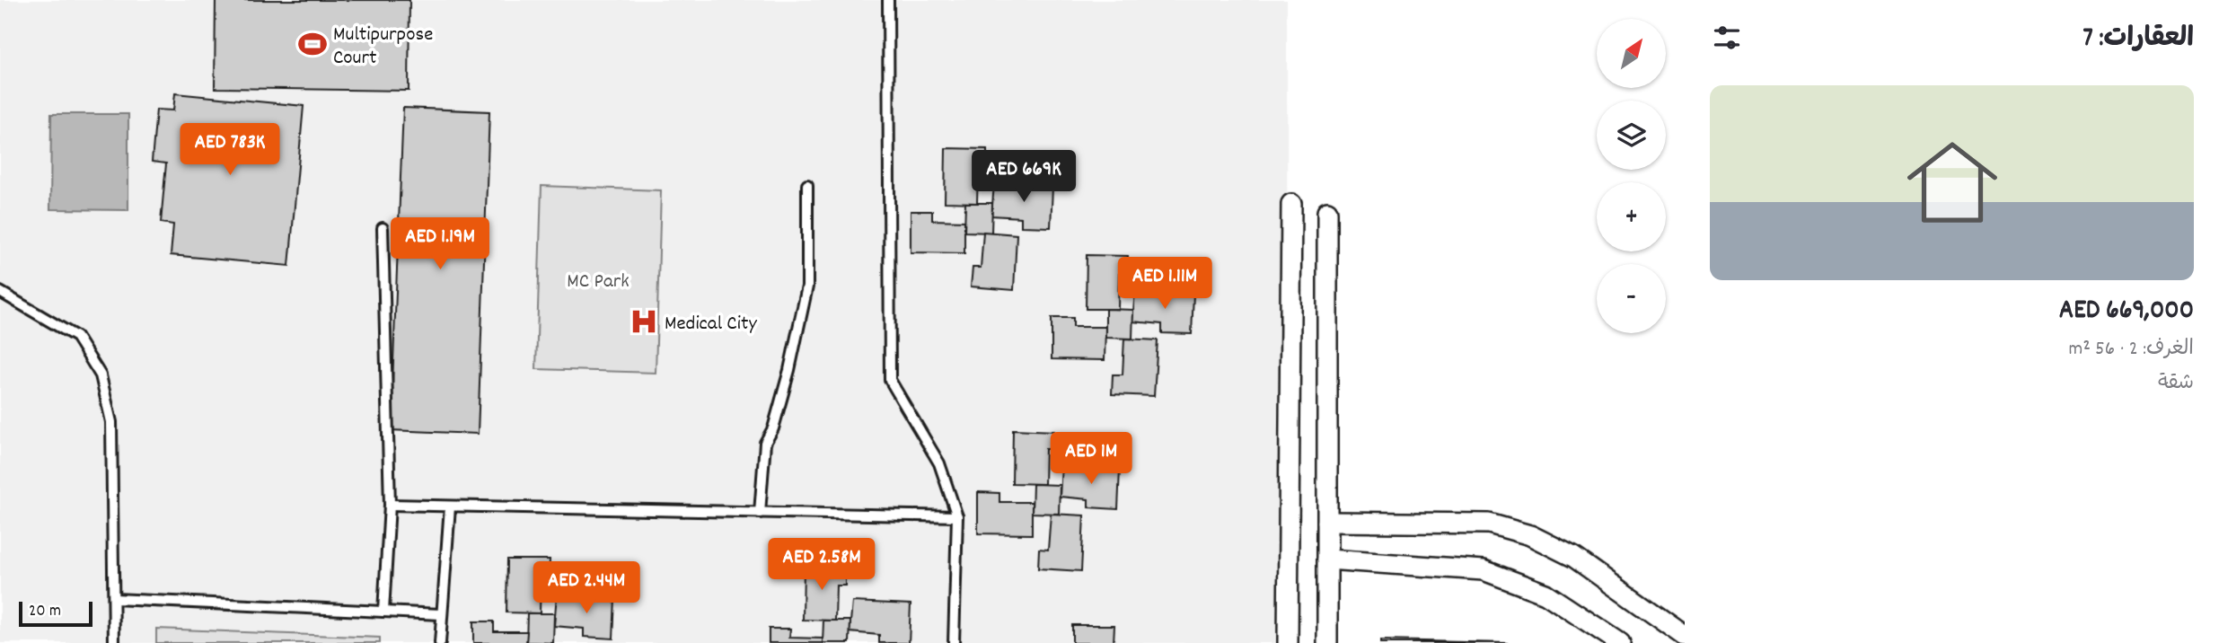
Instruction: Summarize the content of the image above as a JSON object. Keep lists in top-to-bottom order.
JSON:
{
  "parks": ["MC Park"],
  "places": {
    "sports": ["Multipurpose Court"],
    "hospital": ["Medical City"]
  },
  "scale_bar": "20 m",
  "north": "top right",
  "page": {
    "heading": "العقارات: 7",
    "map_buttons": ["+", "−"],
    "list": [
      {
        "name": "AED 669,000",
        "note": "الغرف: 2 · 56 m² · شقة"
      }
    ],
    "price": [
      "AED 783K",
      "AED 669K",
      "AED 1.19M",
      "AED 1.11M",
      "AED 1M",
      "AED 2.58M",
      "AED 2.44M"
    ],
    "scale": "20 m"
  }
}
